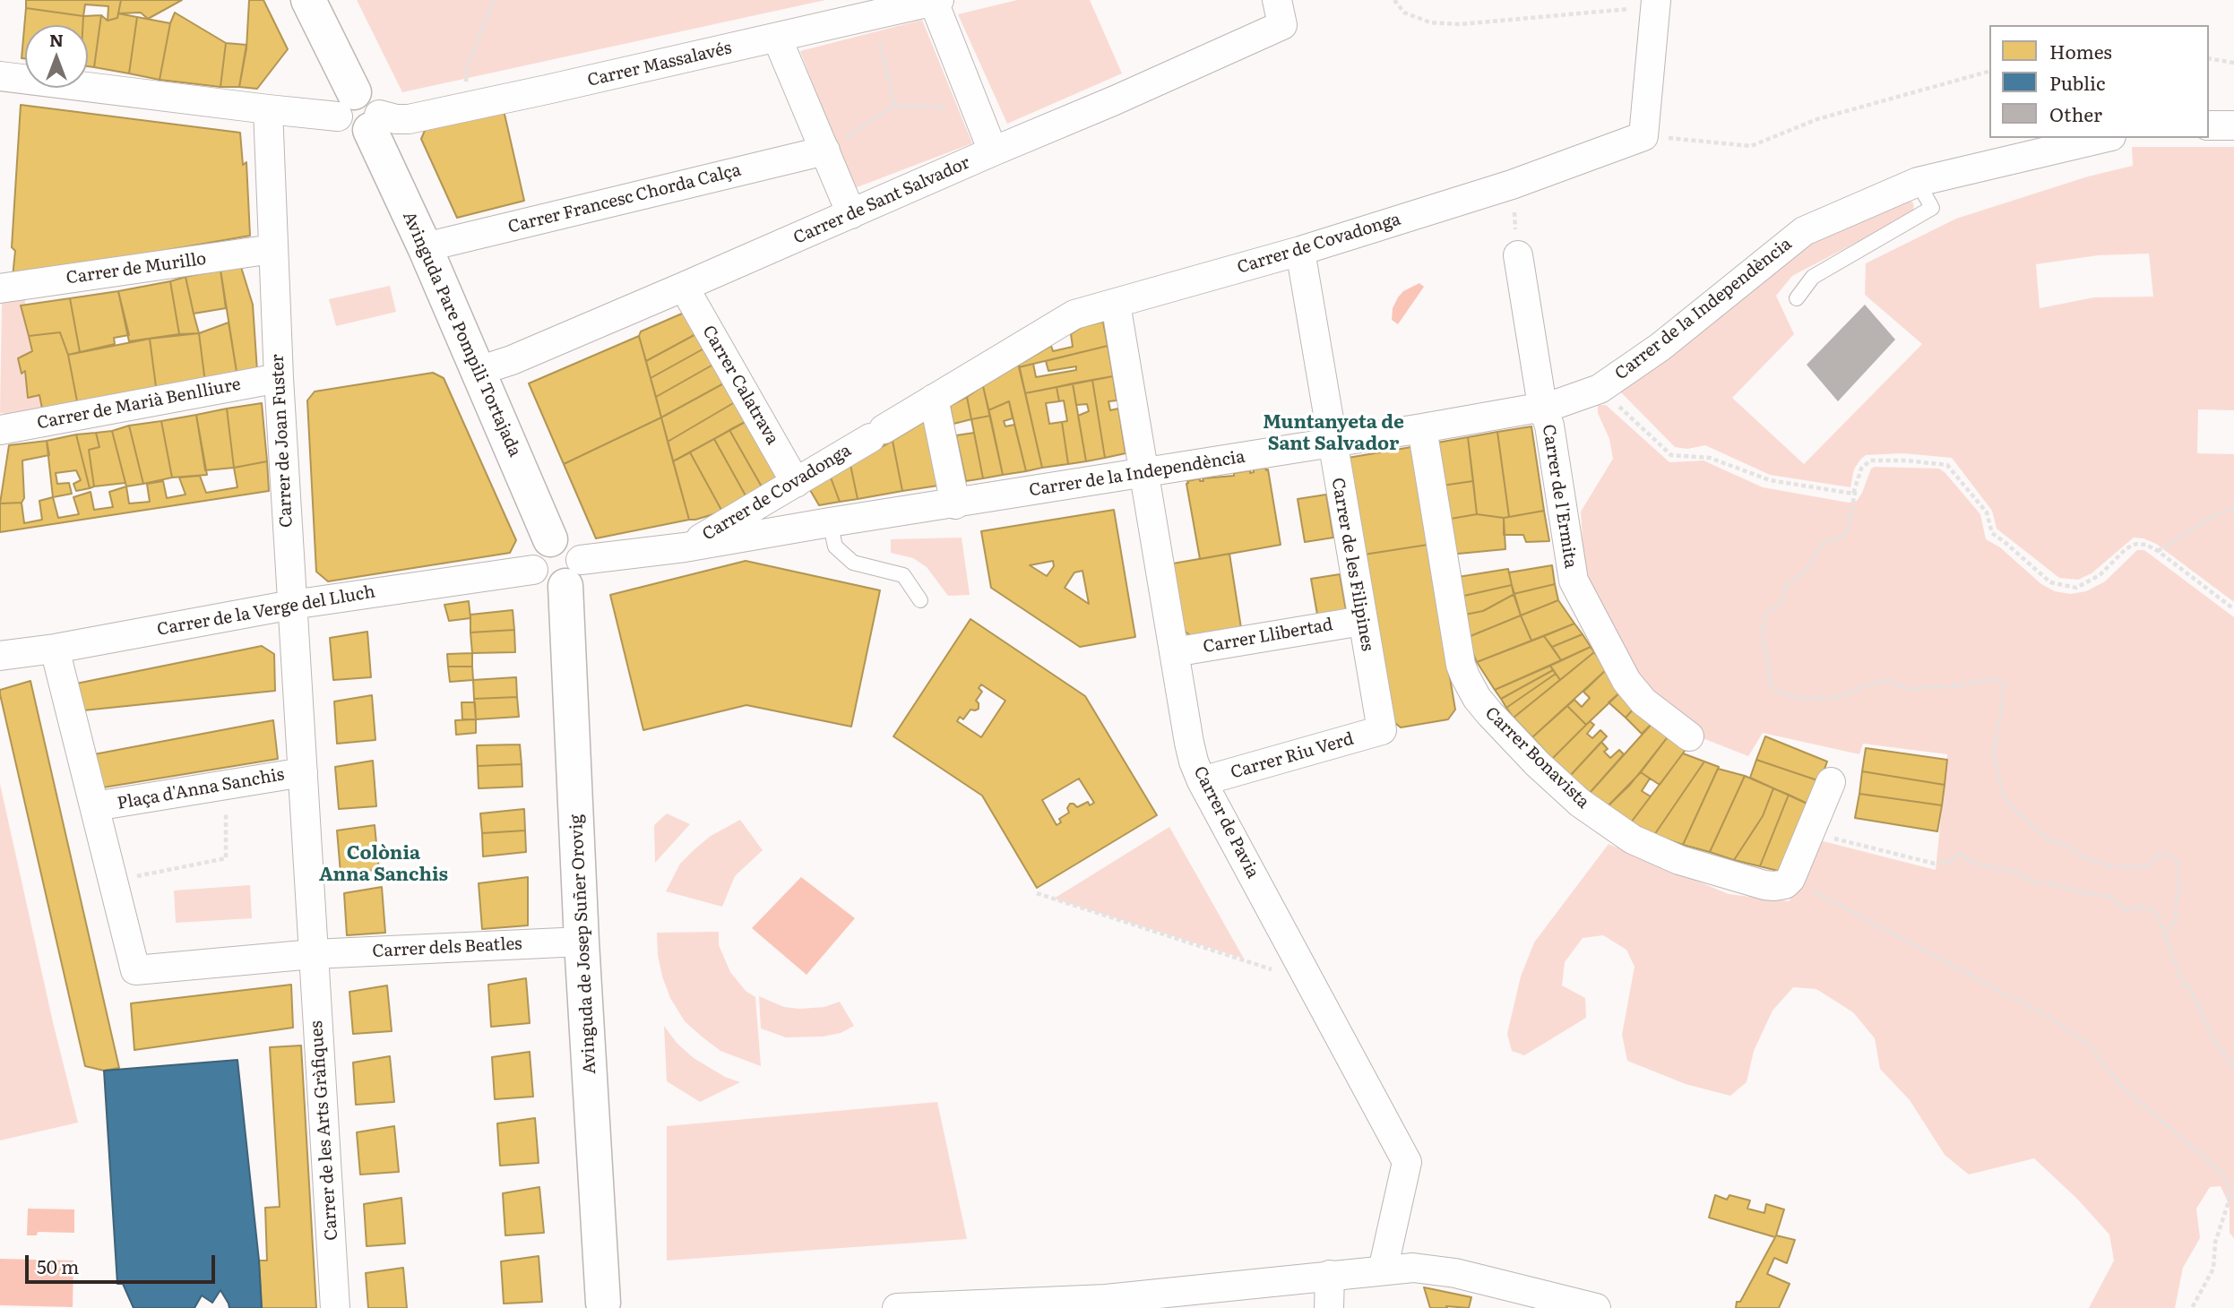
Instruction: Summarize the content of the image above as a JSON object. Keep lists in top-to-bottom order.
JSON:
{
  "streets": {
    "street": [
      "Carrer Massalavés",
      "Carrer Francesc Chorda Calça",
      "Carrer de Sant Salvador",
      "Carrer de Covadonga",
      "Carrer de Murillo",
      "Carrer de la Independència",
      "Avinguda Pare Pompili Tortajada",
      "Carrer Calatrava",
      "Carrer de Marià Benlliure",
      "Carrer de Joan Fuster",
      "Carrer de l'Ermita",
      "Carrer de les Filipines",
      "Carrer de la Verge del Lluch",
      "Carrer Llibertad",
      "Carrer Riu Verd",
      "Carrer Bonavista",
      "Plaça d'Anna Sanchis",
      "Carrer de Pavia",
      "Avinguda de Josep Suñer Orovig",
      "Carrer dels Beatles",
      "Carrer de les Arts Gràfiques"
    ]
  },
  "crossings": [
    ["Carrer Massalavés", "Avinguda Pare Pompili Tortajada"],
    ["Carrer Francesc Chorda Calça", "Avinguda Pare Pompili Tortajada"],
    ["Carrer de Sant Salvador", "Avinguda Pare Pompili Tortajada"],
    ["Carrer de Sant Salvador", "Carrer Calatrava"],
    ["Carrer de Covadonga", "Carrer de la Independència"],
    ["Carrer de Covadonga", "Carrer Calatrava"],
    ["Carrer de Covadonga", "Carrer de les Filipines"],
    ["Carrer de Covadonga", "Carrer de Pavia"],
    ["Carrer de Murillo", "Carrer de Joan Fuster"],
    ["Carrer de la Independència", "Avinguda Pare Pompili Tortajada"],
    ["Carrer de la Independència", "Carrer de l'Ermita"],
    ["Carrer de la Independència", "Carrer de les Filipines"],
    ["Carrer de la Independència", "Carrer de la Verge del Lluch"],
    ["Carrer de la Independència", "Carrer Bonavista"],
    ["Carrer de la Independència", "Carrer de Pavia"],
    ["Carrer de la Independència", "Avinguda de Josep Suñer Orovig"],
    ["Avinguda Pare Pompili Tortajada", "Carrer de la Verge del Lluch"],
    ["Avinguda Pare Pompili Tortajada", "Avinguda de Josep Suñer Orovig"],
    ["Carrer de Marià Benlliure", "Carrer de Joan Fuster"],
    ["Carrer de Joan Fuster", "Carrer de la Verge del Lluch"],
    ["Carrer de Joan Fuster", "Plaça d'Anna Sanchis"],
    ["Carrer de les Filipines", "Carrer Llibertad"],
    ["Carrer de les Filipines", "Carrer Riu Verd"],
    ["Carrer de la Verge del Lluch", "Plaça d'Anna Sanchis"],
    ["Carrer de la Verge del Lluch", "Avinguda de Josep Suñer Orovig"],
    ["Carrer Llibertad", "Carrer de Pavia"],
    ["Carrer Riu Verd", "Carrer de Pavia"],
    ["Plaça d'Anna Sanchis", "Carrer dels Beatles"],
    ["Plaça d'Anna Sanchis", "Carrer de les Arts Gràfiques"],
    ["Avinguda de Josep Suñer Orovig", "Carrer dels Beatles"],
    ["Carrer dels Beatles", "Carrer de les Arts Gràfiques"]
  ],
  "districts": ["Muntanyeta de Sant Salvador", "Colònia Anna Sanchis"],
  "legend": ["Homes", "Public", "Other"],
  "scale_bar": "50 m",
  "north": "top"
}
